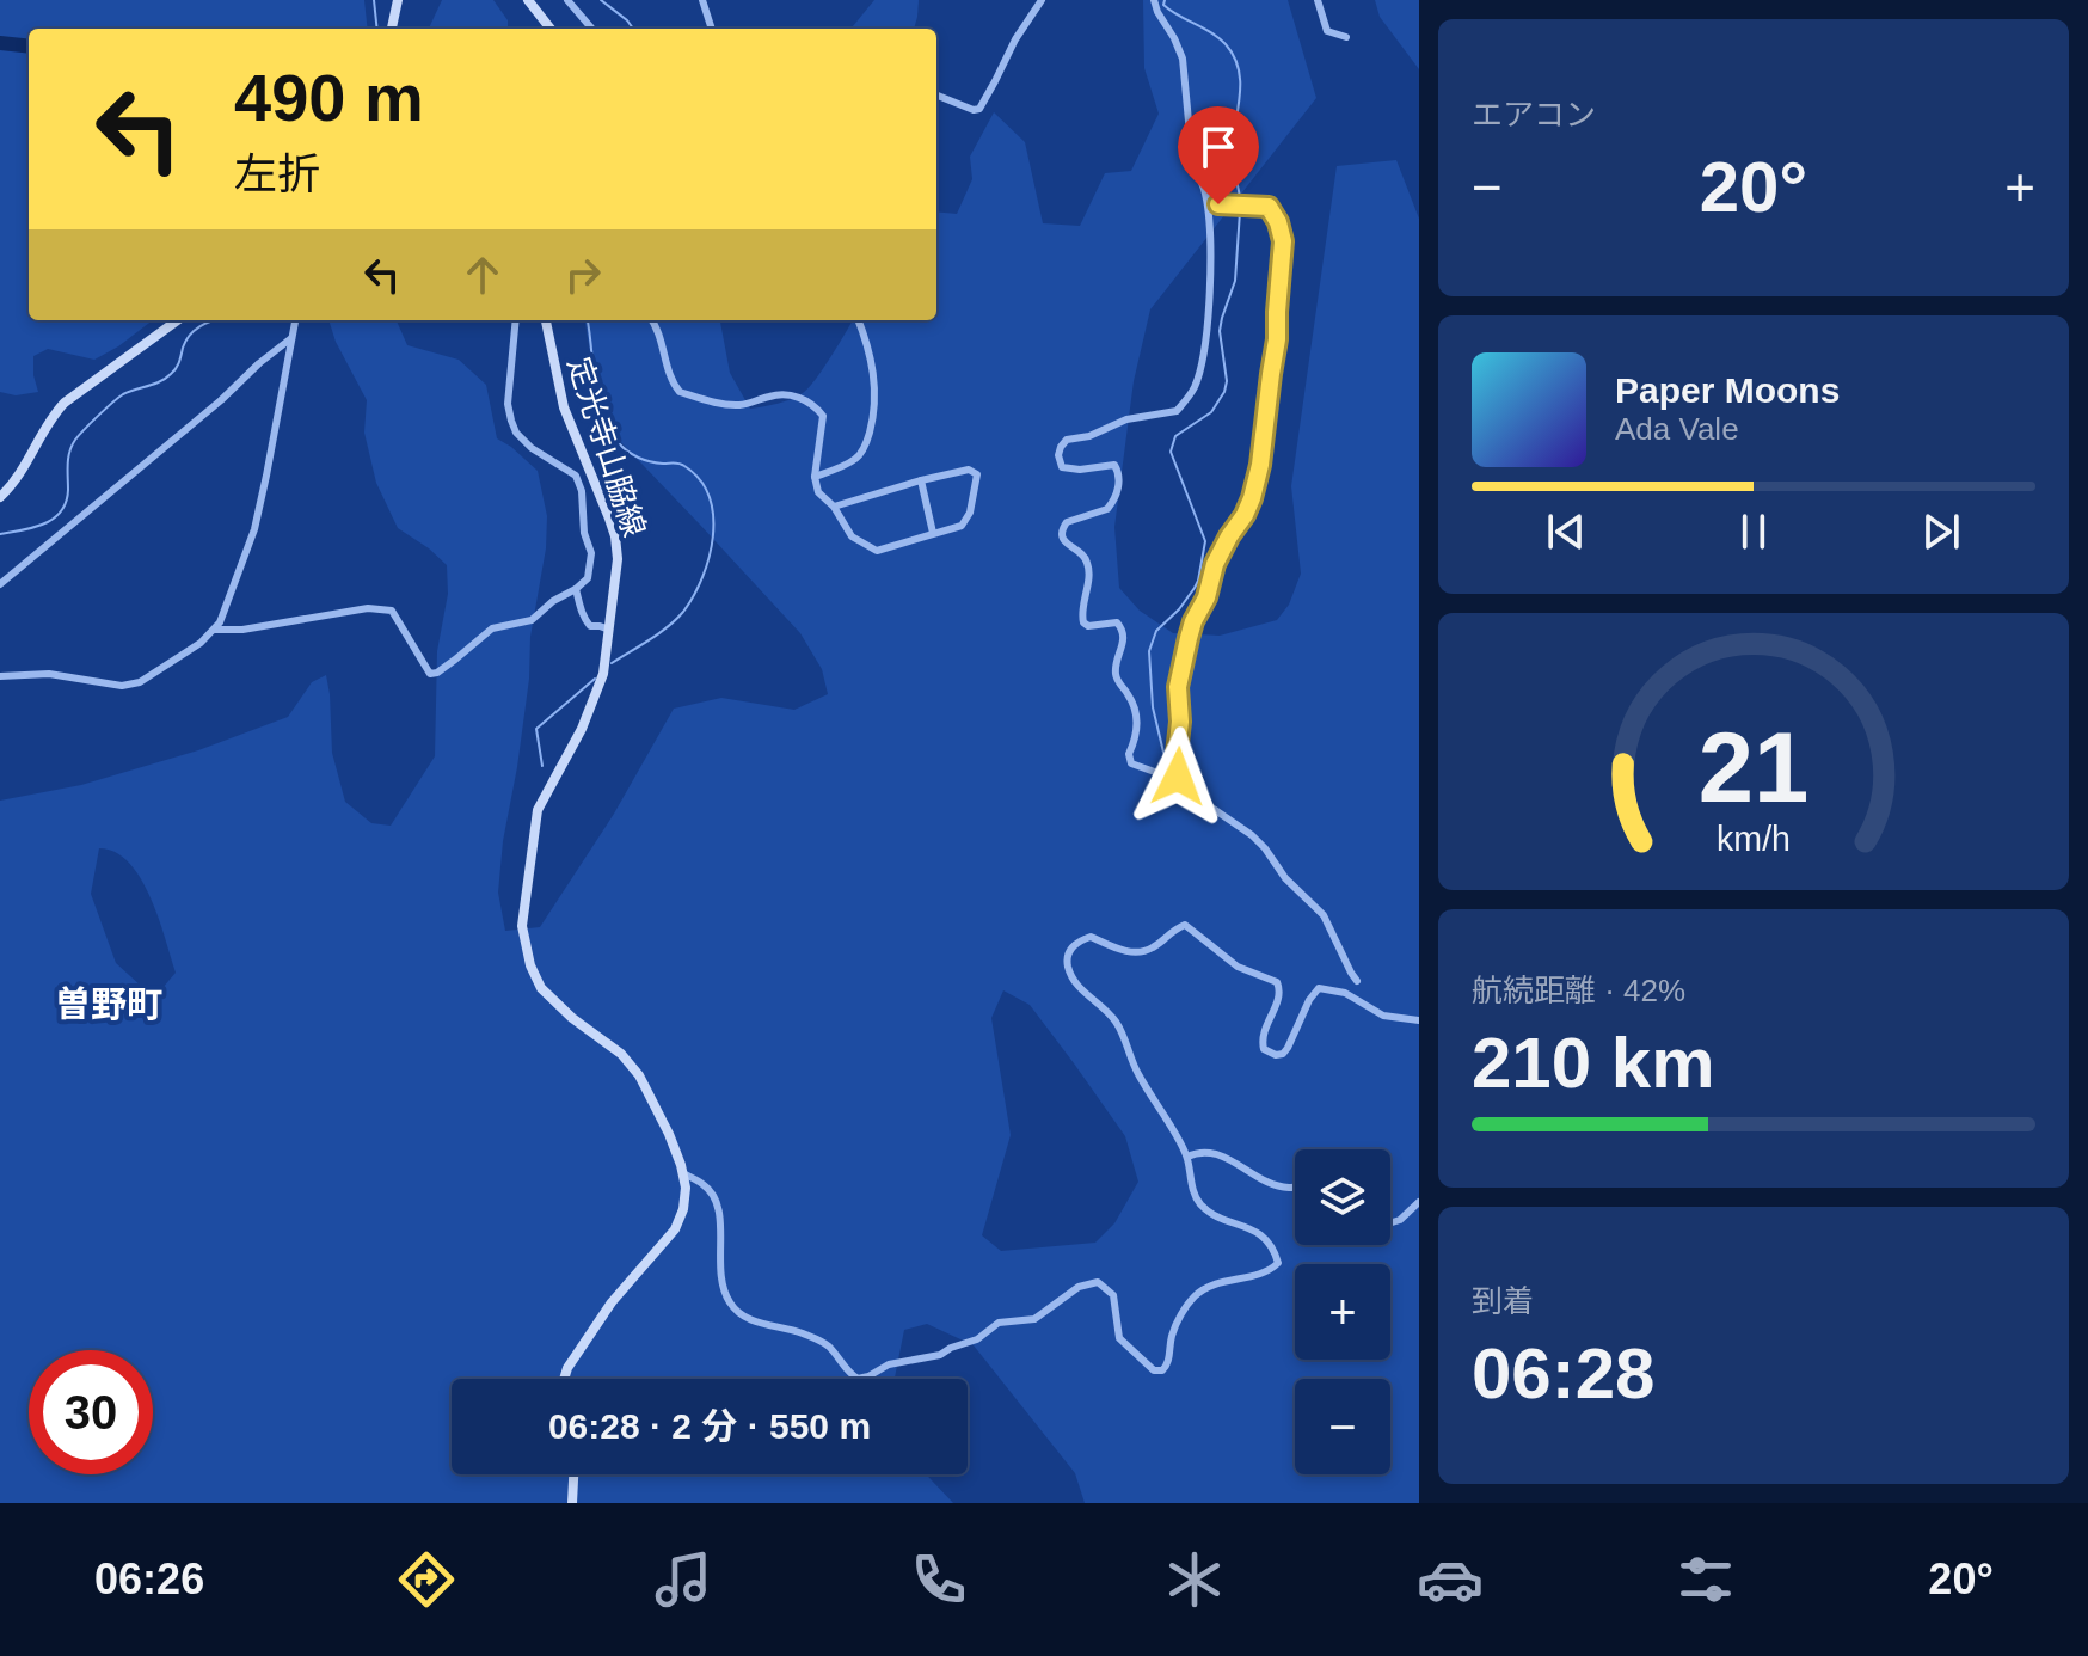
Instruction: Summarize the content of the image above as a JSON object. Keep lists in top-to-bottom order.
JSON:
{
  "streets": {
    "main road": ["定光寺山脇線"]
  },
  "districts": ["曽野町"],
  "page": {
    "tile": [
      "エアコン",
      ["航続距離 · 42%", "210 km"],
      ["到着", "06:28"]
    ],
    "turn": ["490 m", "左折"],
    "heat": ["−", "20°", "+"],
    "song": ["Paper Moons", "Ada Vale"],
    "map_buttons": ["+", "−"],
    "limit": "30",
    "trip": "06:28 · 2 分 · 550 m",
    "tabs": ["06:26", "20°"],
    "gauge": ["21", "km/h"]
  }
}
